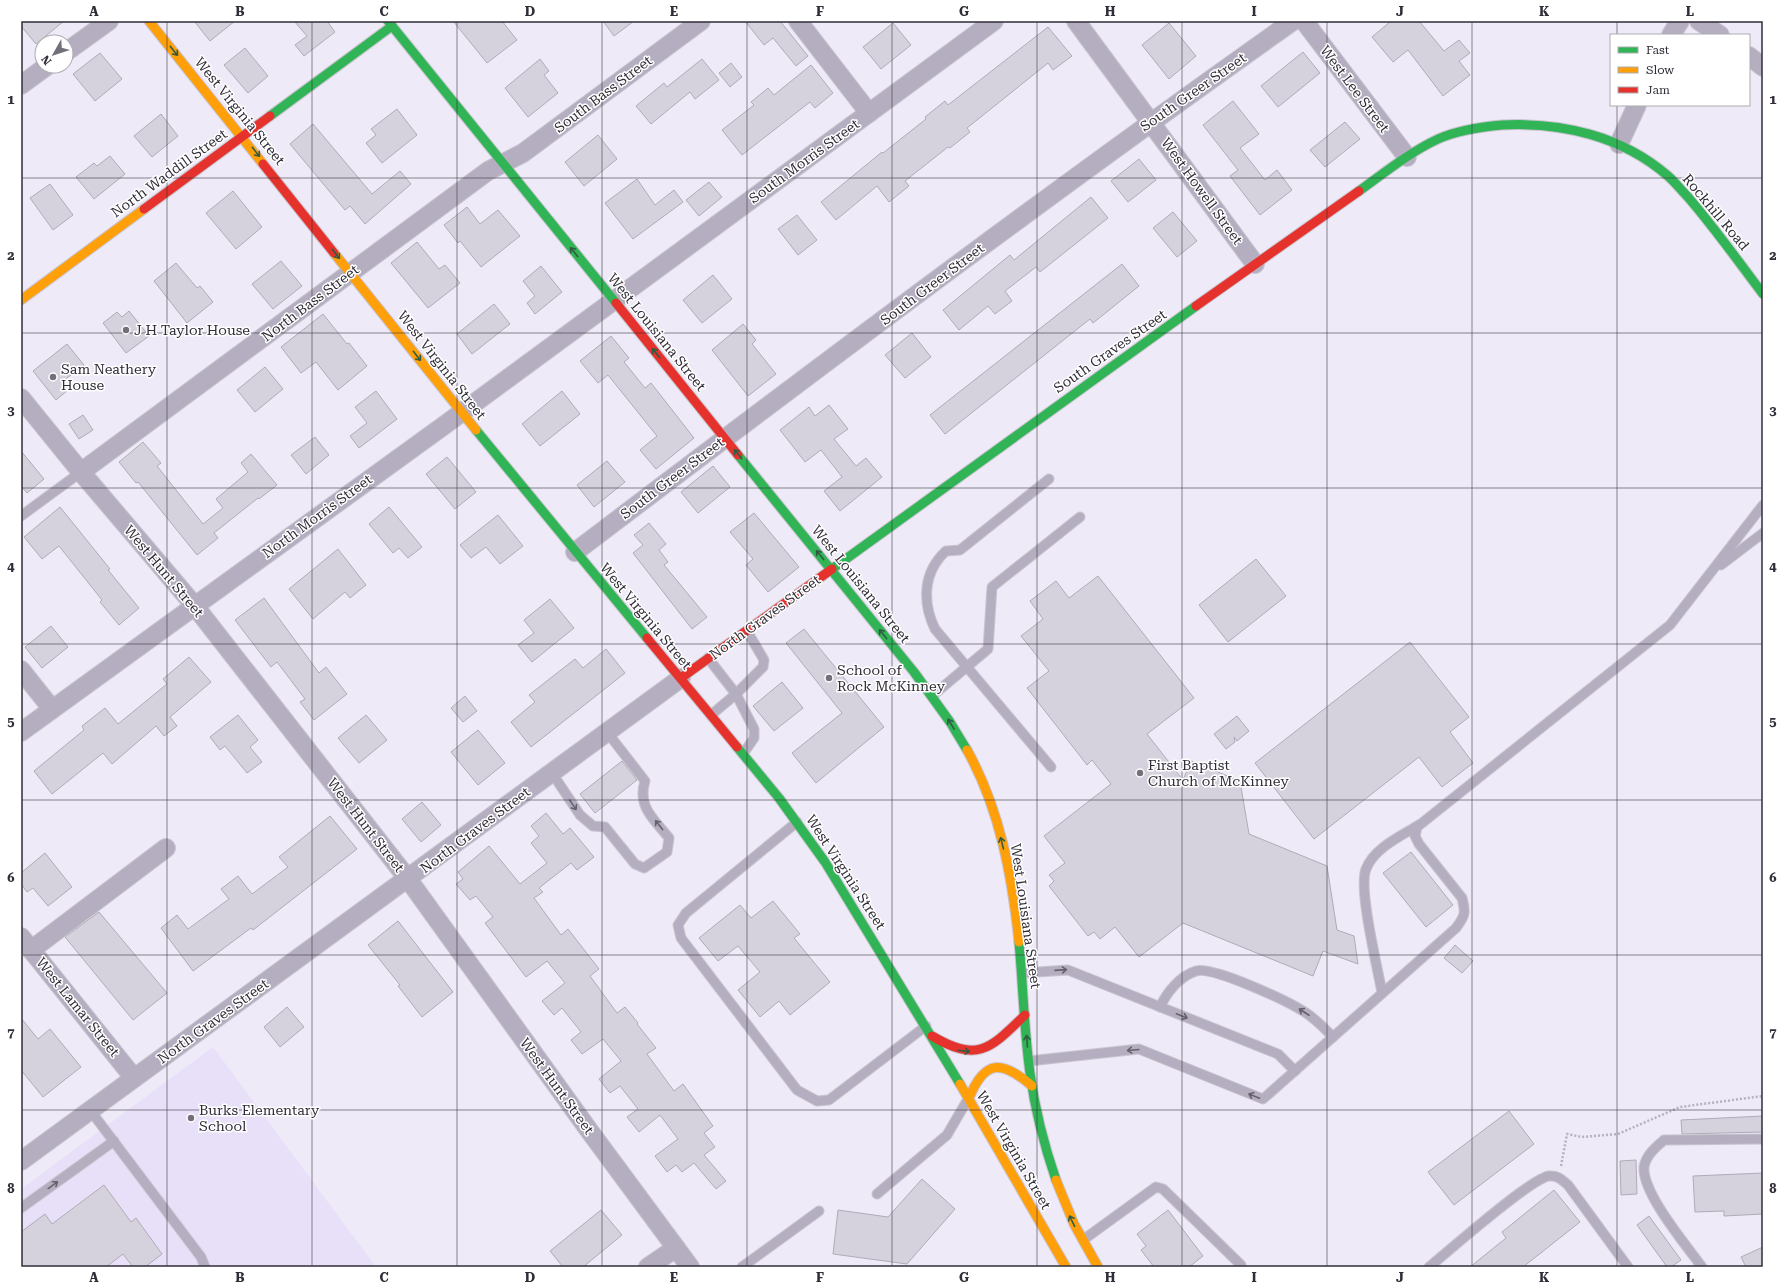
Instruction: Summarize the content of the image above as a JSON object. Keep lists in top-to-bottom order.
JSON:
{
  "streets": {
    "main road": [
      "West Virginia Street",
      "North Waddill Street",
      "Rockhill Road",
      "West Louisiana Street",
      "South Graves Street",
      "North Graves Street"
    ],
    "street": [
      "West Lee Street",
      "South Greer Street",
      "South Bass Street",
      "South Morris Street",
      "West Howell Street",
      "North Bass Street",
      "North Morris Street",
      "West Hunt Street",
      "West Lamar Street"
    ]
  },
  "crossings": [
    ["West Lee Street", "Rockhill Road"],
    ["West Lee Street", "South Graves Street"],
    ["South Greer Street", "West Virginia Street"],
    ["South Greer Street", "West Howell Street"],
    ["South Greer Street", "West Louisiana Street"],
    ["South Bass Street", "North Bass Street"],
    ["South Bass Street", "West Louisiana Street"],
    ["West Virginia Street", "North Waddill Street"],
    ["West Virginia Street", "North Bass Street"],
    ["West Virginia Street", "North Morris Street"],
    ["West Virginia Street", "North Graves Street"],
    ["South Morris Street", "West Louisiana Street"],
    ["South Morris Street", "North Morris Street"],
    ["North Waddill Street", "West Louisiana Street"],
    ["West Howell Street", "South Graves Street"],
    ["Rockhill Road", "South Graves Street"],
    ["North Bass Street", "West Louisiana Street"],
    ["North Bass Street", "West Hunt Street"],
    ["West Louisiana Street", "South Graves Street"],
    ["West Louisiana Street", "North Morris Street"],
    ["West Louisiana Street", "North Graves Street"],
    ["South Graves Street", "North Graves Street"],
    ["North Morris Street", "West Hunt Street"],
    ["West Hunt Street", "North Graves Street"],
    ["North Graves Street", "West Lamar Street"]
  ],
  "one_way": ["West Louisiana Street"],
  "places": [
    "J H Taylor House",
    "Sam Neathery House",
    "School of Rock McKinney",
    "First Baptist Church of McKinney",
    "Burks Elementary School"
  ],
  "legend": ["Fast", "Slow", "Jam"],
  "north": "bottom left",
  "grid": {
    "columns": [
      "A",
      "B",
      "C",
      "D",
      "E",
      "F",
      "G",
      "H",
      "I",
      "J",
      "K",
      "L"
    ],
    "rows": [
      "1",
      "2",
      "3",
      "4",
      "5",
      "6",
      "7",
      "8"
    ]
  }
}
